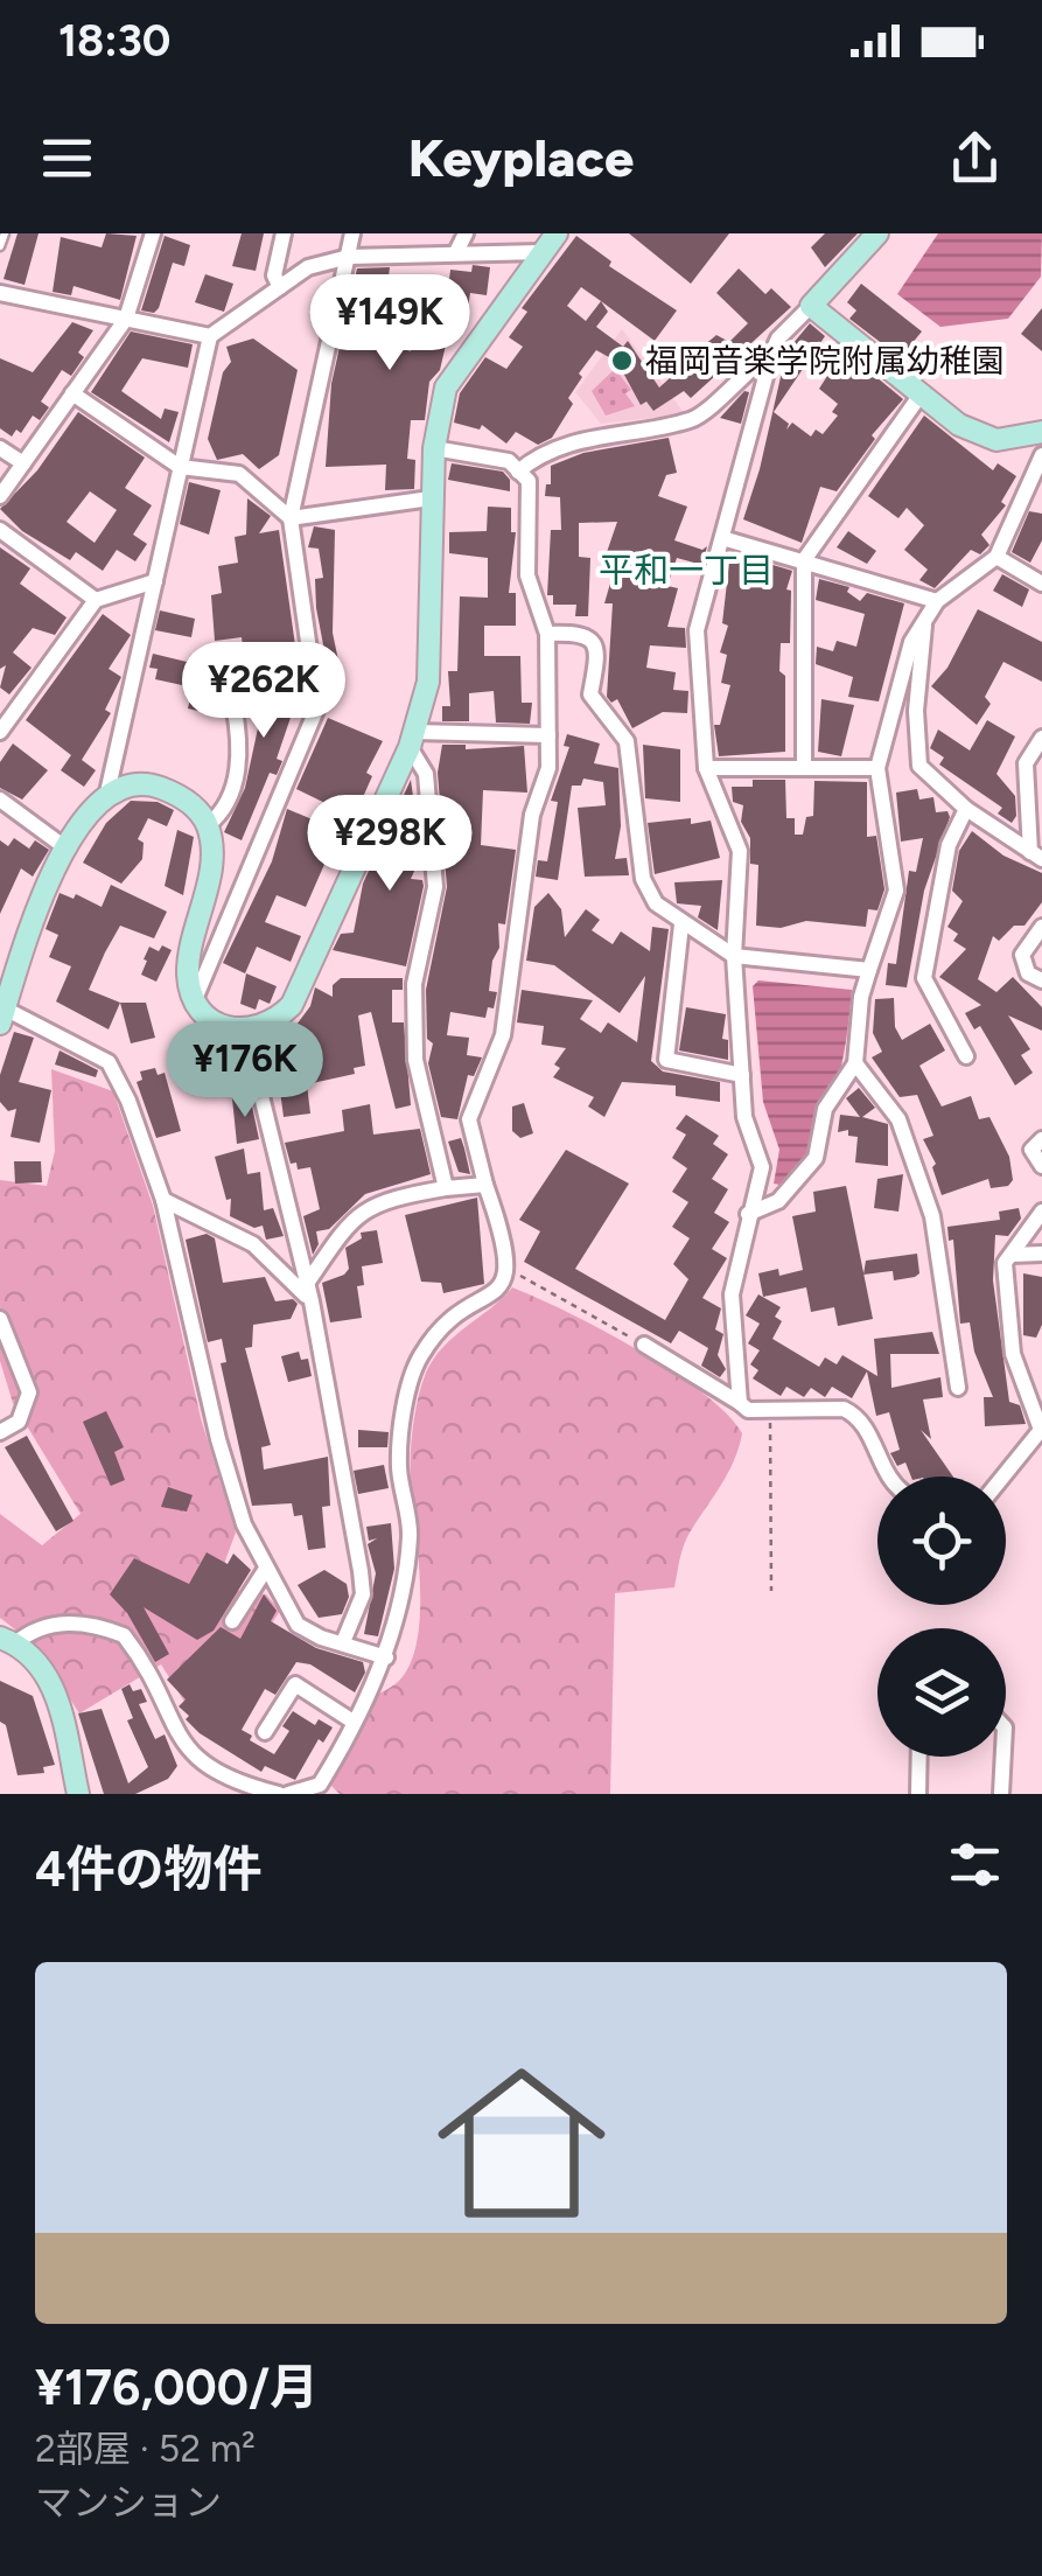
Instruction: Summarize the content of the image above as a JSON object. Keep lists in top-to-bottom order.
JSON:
{
  "districts": ["平和一丁目"],
  "places": ["福岡音楽学院附属幼稚園"],
  "page": {
    "status": "18:30",
    "header": "Keyplace",
    "price": [
      "¥149K",
      "¥262K",
      "¥298K",
      "¥176K"
    ],
    "heading": "4件の物件",
    "list": [
      {
        "name": "¥176,000/月",
        "note": "2部屋 · 52 m² · マンション"
      }
    ]
  }
}
